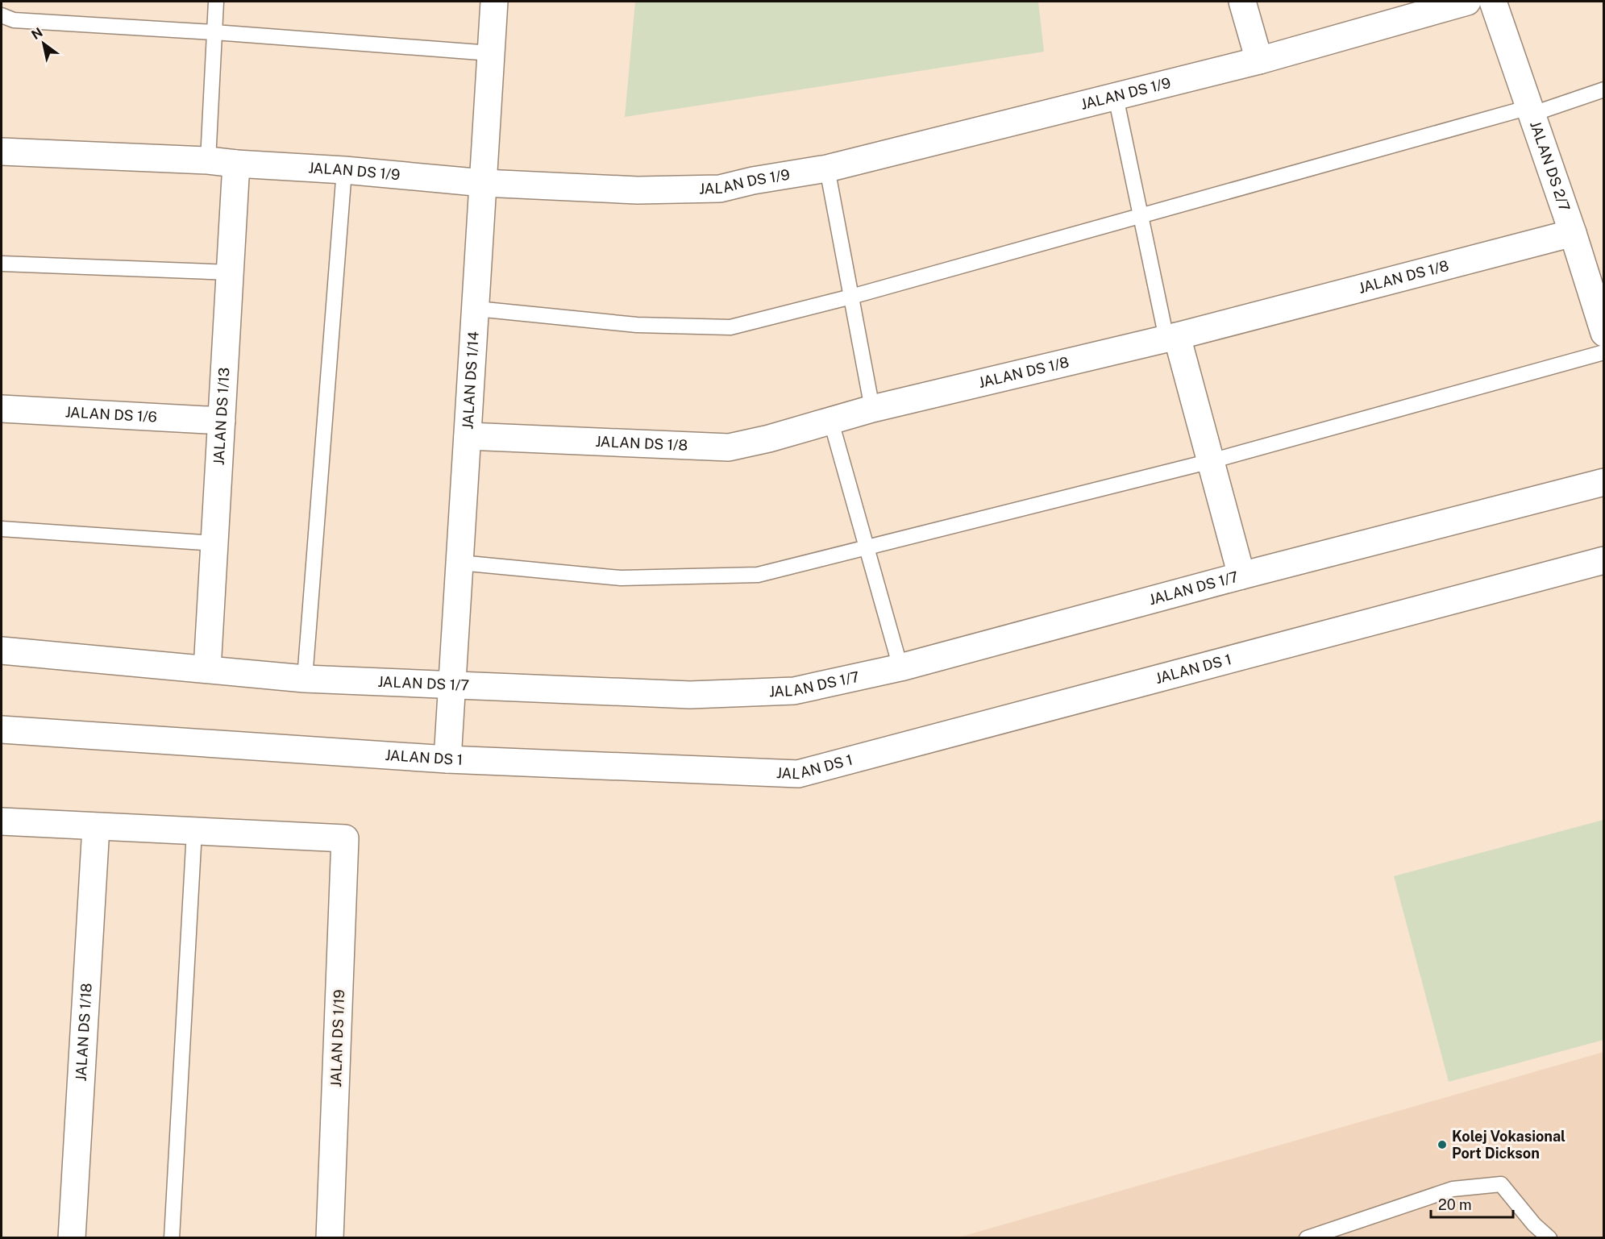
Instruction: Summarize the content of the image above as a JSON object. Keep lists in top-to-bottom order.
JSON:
{
  "streets": {
    "street": [
      "JALAN DS 1/9",
      "JALAN DS 2/7",
      "JALAN DS 1/8",
      "JALAN DS 1/14",
      "JALAN DS 1/6",
      "JALAN DS 1/13",
      "JALAN DS 1/7",
      "JALAN DS 1",
      "JALAN DS 1/18",
      "JALAN DS 1/19"
    ]
  },
  "crossings": [
    ["JALAN DS 1/9", "JALAN DS 1/14"],
    ["JALAN DS 1/9", "JALAN DS 1/13"],
    ["JALAN DS 2/7", "JALAN DS 1/8"],
    ["JALAN DS 1/8", "JALAN DS 1/14"],
    ["JALAN DS 1/14", "JALAN DS 1/7"],
    ["JALAN DS 1/14", "JALAN DS 1"],
    ["JALAN DS 1/6", "JALAN DS 1/13"],
    ["JALAN DS 1/13", "JALAN DS 1/7"]
  ],
  "places": ["Kolej Vokasional Port Dickson"],
  "scale_bar": "20 m",
  "north": "top left"
}
